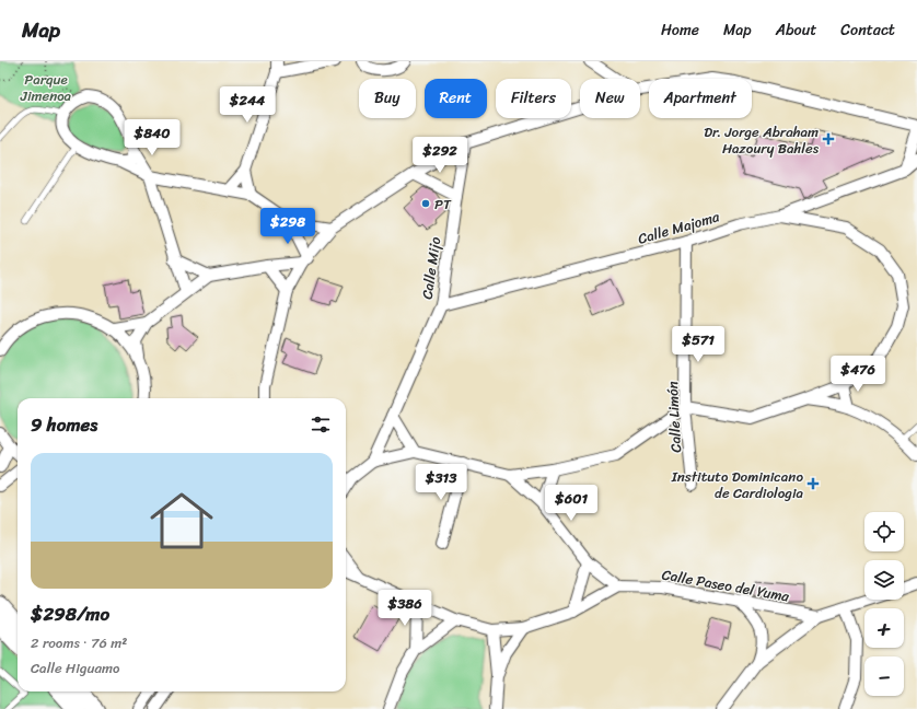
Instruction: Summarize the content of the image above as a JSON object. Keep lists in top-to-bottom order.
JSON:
{
  "streets": {
    "street": [
      "Calle Majoma",
      "Calle Mijo",
      "Calle Limón",
      "Calle Paseo del Yuma"
    ]
  },
  "crossings": [
    ["Calle Majoma", "Calle Mijo"],
    ["Calle Majoma", "Calle Limón"]
  ],
  "parks": ["Parque Jimenoa"],
  "places": {
    "health": ["Dr. Jorge Abraham Hazoury Bahles", "Instituto Dominicano de Cardiologia"],
    "other": ["PT"]
  },
  "page": {
    "header": "Map",
    "nav": [
      "Home",
      "Map",
      "About",
      "Contact"
    ],
    "chip": [
      "Buy",
      "Rent",
      "Filters",
      "New",
      "Apartment"
    ],
    "price": [
      "$244",
      "$840",
      "$292",
      "$298",
      "$571",
      "$476",
      "$313",
      "$601",
      "$386"
    ],
    "heading": "9 homes",
    "list": [
      {
        "name": "$298/mo",
        "note": "2 rooms · 76 m² · Calle Higuamo"
      }
    ],
    "map_buttons": ["+", "−"]
  }
}
